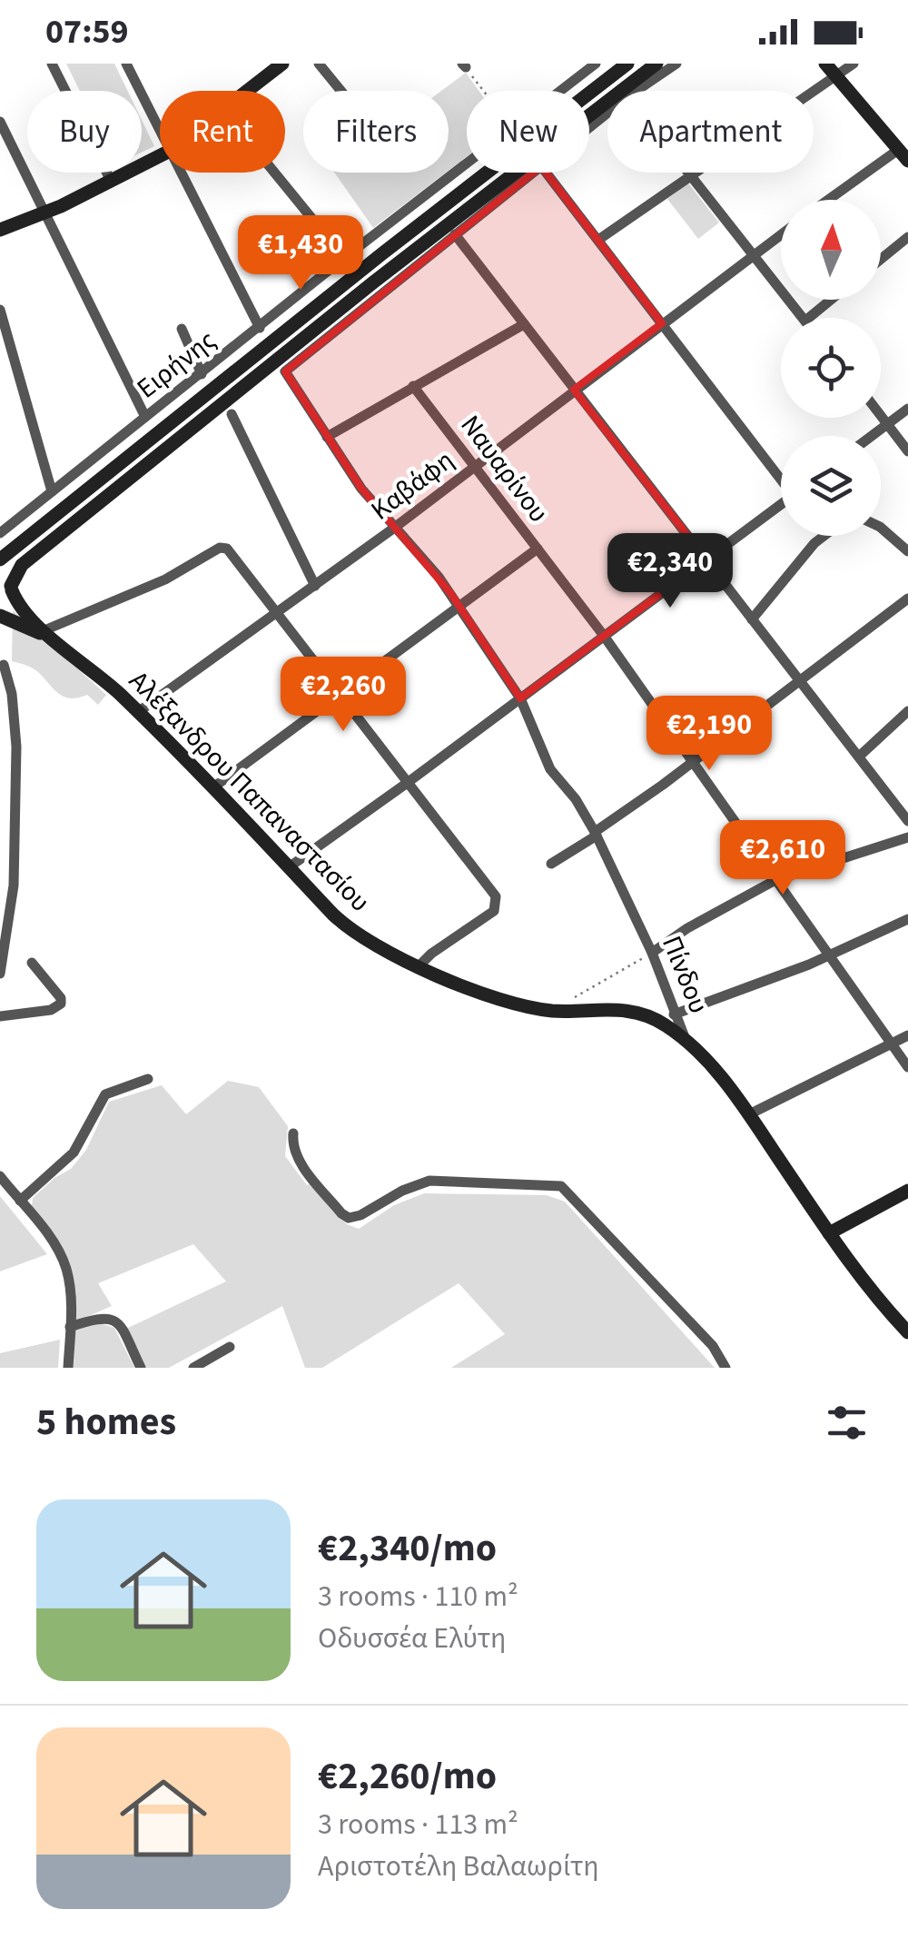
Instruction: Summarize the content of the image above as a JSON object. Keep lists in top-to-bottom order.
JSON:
{
  "streets": {
    "street": [
      "Ειρήνης",
      "Ναυαρίνου",
      "Καβάφη",
      "Αλέξανδρου Παπαναστασίου",
      "Πίνδου"
    ]
  },
  "crossings": [
    ["Ναυαρίνου", "Καβάφη"],
    ["Καβάφη", "Αλέξανδρου Παπαναστασίου"],
    ["Καβάφη", "Πίνδου"],
    ["Αλέξανδρου Παπαναστασίου", "Πίνδου"]
  ],
  "north": "top",
  "page": {
    "status": "07:59",
    "chip": [
      "Buy",
      "Rent",
      "Filters",
      "New",
      "Apartment"
    ],
    "price": [
      "€1,430",
      "€2,340",
      "€2,260",
      "€2,190",
      "€2,610"
    ],
    "heading": "5 homes",
    "list": [
      {
        "name": "€2,340/mo",
        "note": "3 rooms · 110 m² · Οδυσσέα Ελύτη"
      },
      {
        "name": "€2,260/mo",
        "note": "3 rooms · 113 m² · Αριστοτέλη Βαλαωρίτη"
      }
    ]
  }
}
